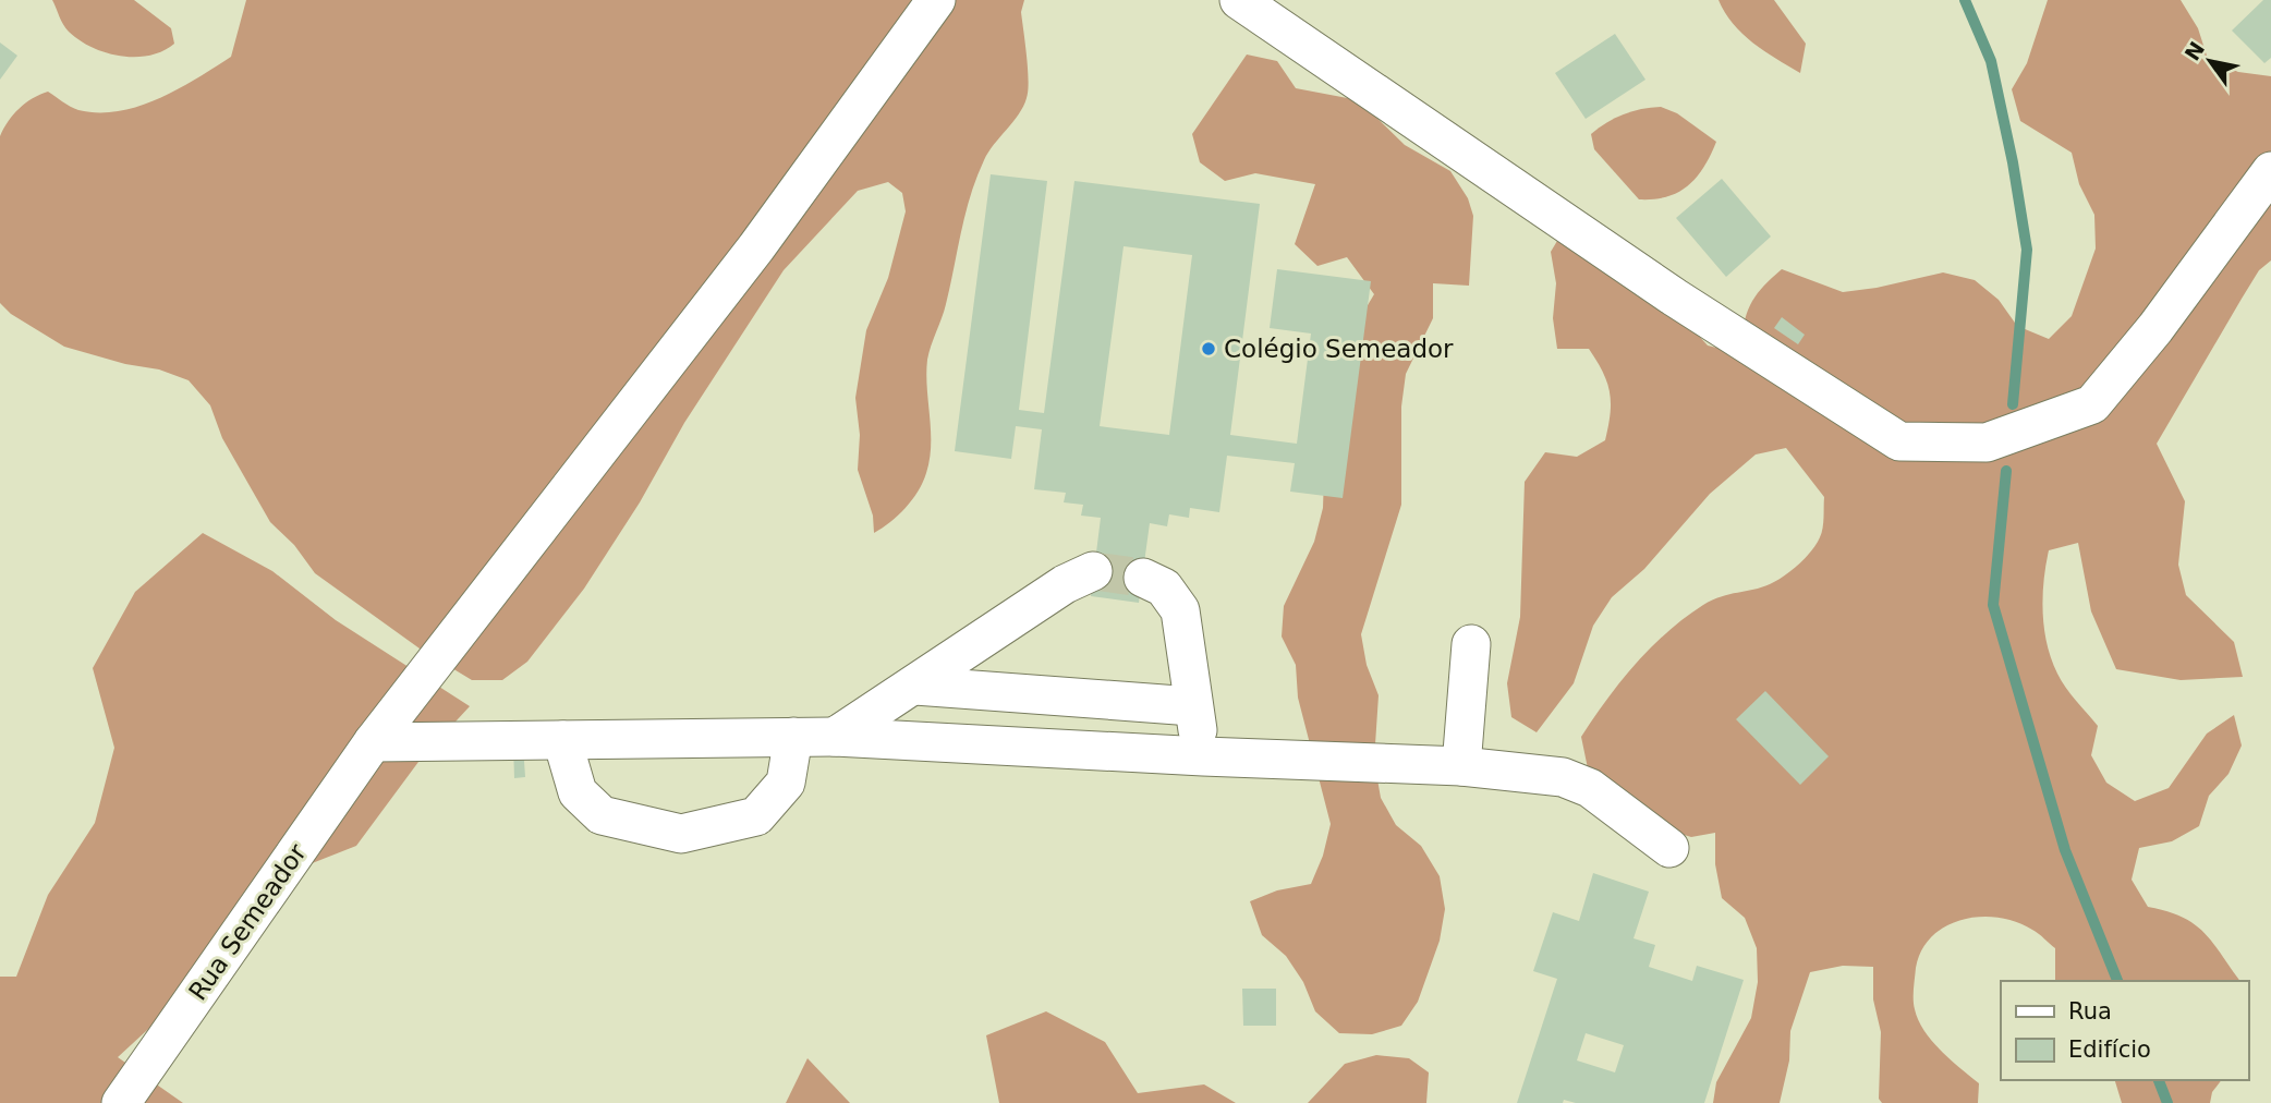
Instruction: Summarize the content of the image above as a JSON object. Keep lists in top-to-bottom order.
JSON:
{
  "streets": {
    "street": ["Rua Semeador"]
  },
  "places": ["Colégio Semeador"],
  "legend": ["Rua", "Edifício"],
  "north": "top left"
}
